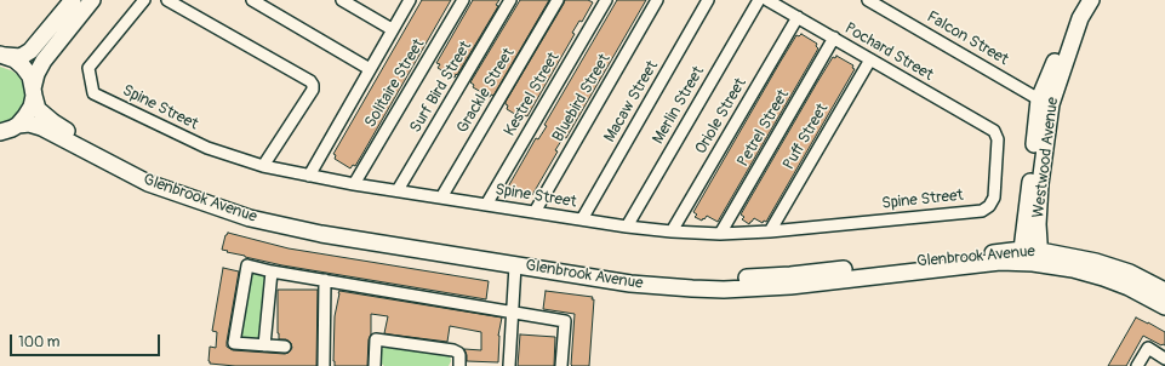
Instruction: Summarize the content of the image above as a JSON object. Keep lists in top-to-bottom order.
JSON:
{
  "streets": {
    "street": [
      "Falcon Street",
      "Pochard Street",
      "Solitaire Street",
      "Surf Bird Street",
      "Grackle Street",
      "Kestrel Street",
      "Bluebird Street",
      "Macaw Street",
      "Merlin Street",
      "Spine Street",
      "Oriole Street",
      "Petrel Street",
      "Puff Street",
      "Westwood Avenue",
      "Glenbrook Avenue"
    ]
  },
  "crossings": [
    ["Falcon Street", "Westwood Avenue"],
    ["Pochard Street", "Spine Street"],
    ["Pochard Street", "Oriole Street"],
    ["Pochard Street", "Petrel Street"],
    ["Pochard Street", "Puff Street"],
    ["Solitaire Street", "Spine Street"],
    ["Surf Bird Street", "Spine Street"],
    ["Grackle Street", "Spine Street"],
    ["Kestrel Street", "Spine Street"],
    ["Bluebird Street", "Spine Street"],
    ["Macaw Street", "Spine Street"],
    ["Merlin Street", "Spine Street"],
    ["Spine Street", "Oriole Street"],
    ["Spine Street", "Petrel Street"],
    ["Spine Street", "Puff Street"],
    ["Westwood Avenue", "Glenbrook Avenue"]
  ],
  "scale_bar": "100 m"
}
